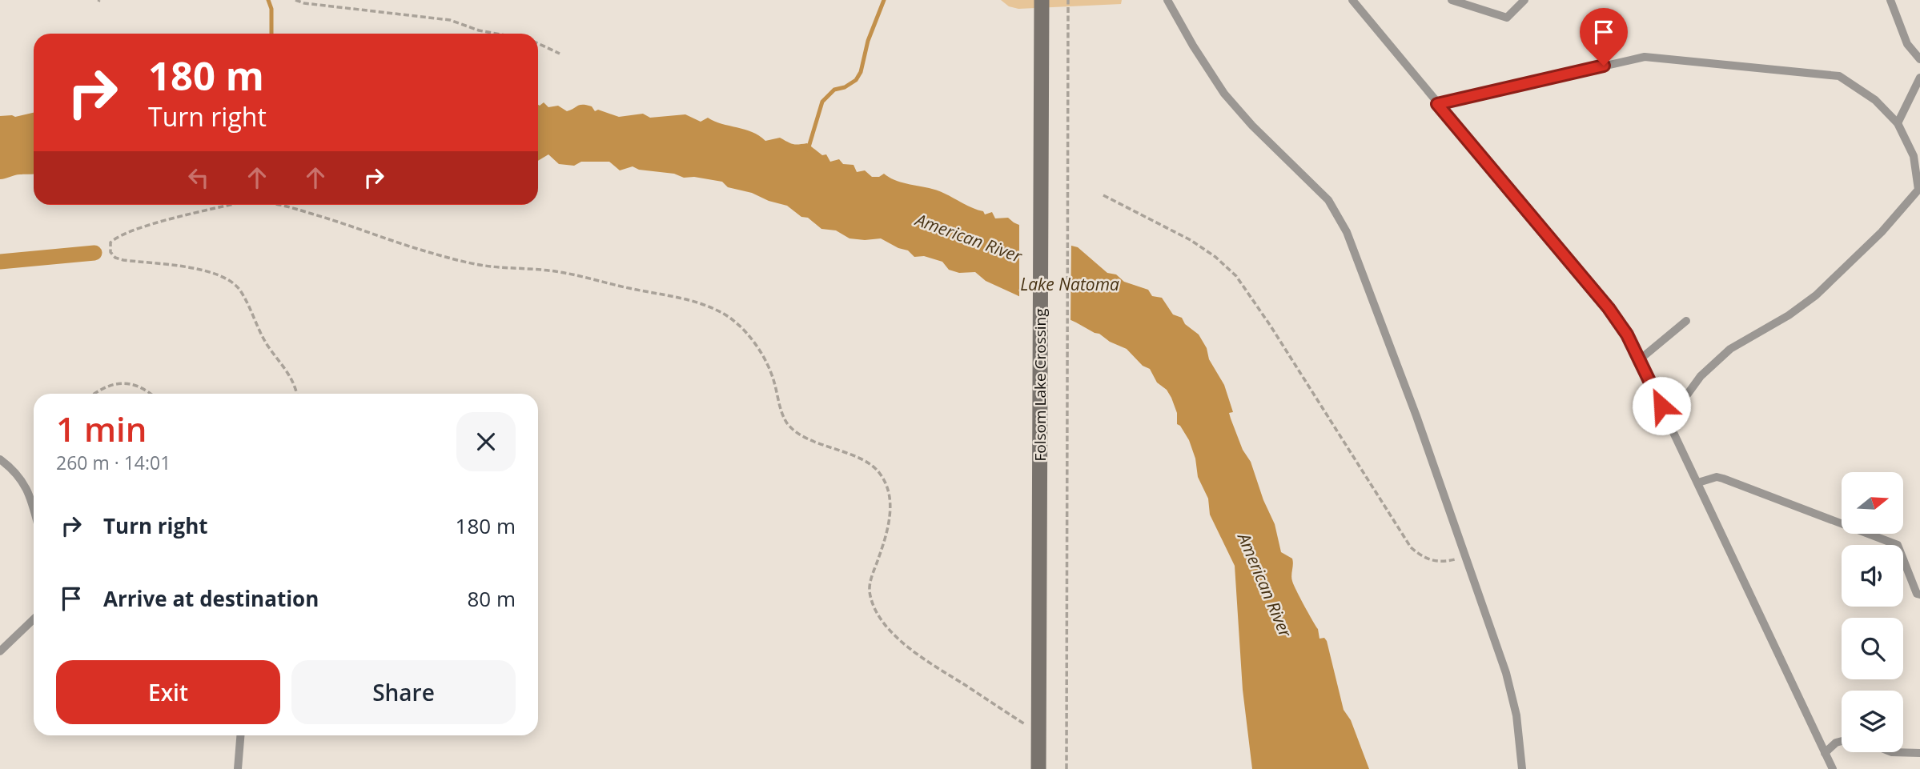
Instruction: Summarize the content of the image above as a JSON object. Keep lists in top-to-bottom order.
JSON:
{
  "streets": {
    "main road": ["Folsom Lake Crossing"]
  },
  "water": ["American River", "Lake Natoma"],
  "north": "right",
  "page": {
    "turn": ["180 m", "Turn right"],
    "heading": ["1 min", "260 m · 14:01"],
    "list": [
      {
        "name": "Turn right",
        "value": "180 m"
      },
      {
        "name": "Arrive at destination",
        "value": "80 m"
      }
    ],
    "buttons": ["Exit", "Share"]
  }
}
